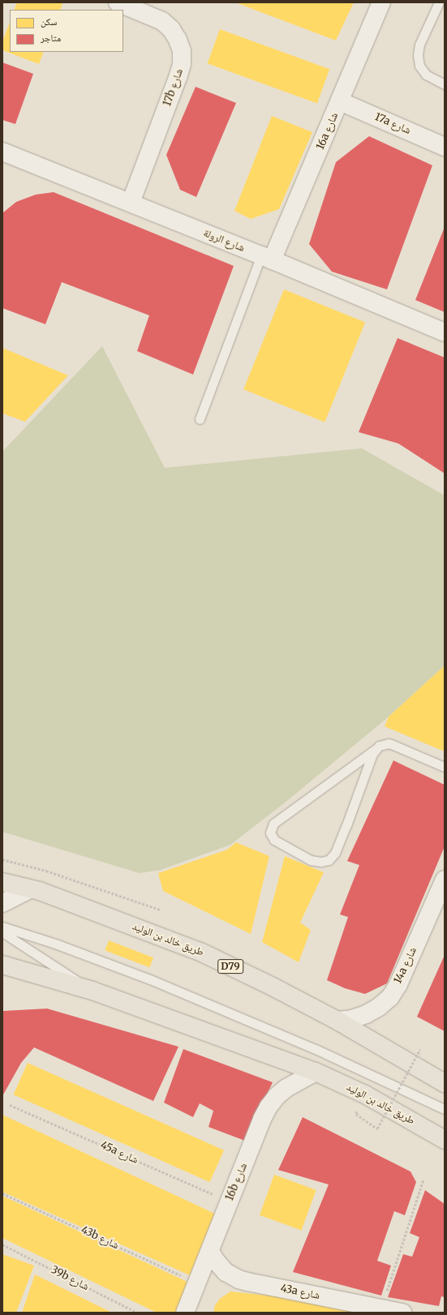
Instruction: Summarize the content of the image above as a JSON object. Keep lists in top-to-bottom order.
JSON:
{
  "streets": {
    "main road": ["طريق خالد بن الوليد", "D79"],
    "street": [
      "17b شارع",
      "17a شارع",
      "16a شارع",
      "شارع الرولة",
      "14a شارع",
      "16b شارع",
      "43a شارع"
    ],
    "path": ["45a شارع", "43b شارع", "39b شارع"]
  },
  "crossings": [
    ["17b شارع", "شارع الرولة"],
    ["17a شارع", "16a شارع"],
    ["16a شارع", "شارع الرولة"],
    ["طريق خالد بن الوليد", "14a شارع"],
    ["طريق خالد بن الوليد", "16b شارع"],
    ["45a شارع", "16b شارع"],
    ["16b شارع", "43b شارع"],
    ["16b شارع", "43a شارع"]
  ],
  "legend": ["سكن", "متاجر"]
}
